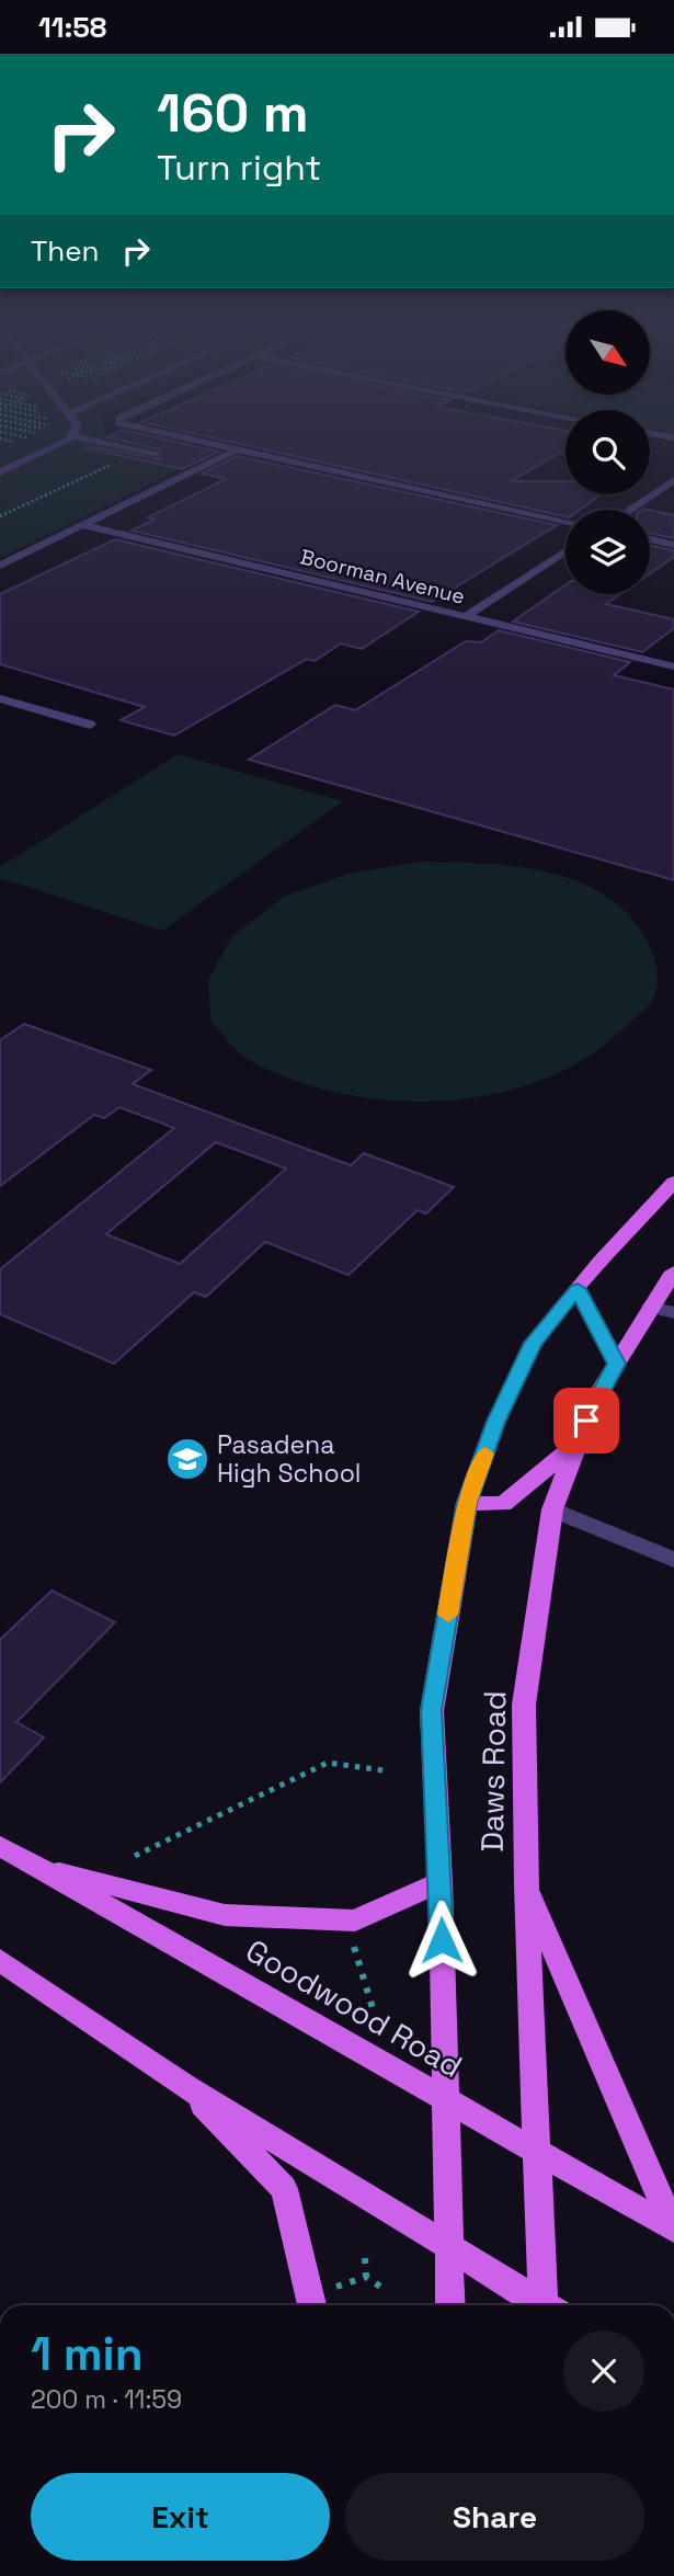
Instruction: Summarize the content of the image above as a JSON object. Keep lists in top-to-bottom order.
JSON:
{
  "streets": {
    "main road": ["Daws Road", "Goodwood Road"],
    "street": ["Boorman Avenue"]
  },
  "crossings": [
    ["Daws Road", "Goodwood Road"]
  ],
  "places": {
    "school or university": ["Pasadena High School"]
  },
  "north": "bottom right",
  "page": {
    "status": "11:58",
    "turn": ["160 m", "Turn right"],
    "then": "Then",
    "heading": ["1 min", "200 m · 11:59"],
    "buttons": ["Exit", "Share"]
  }
}
